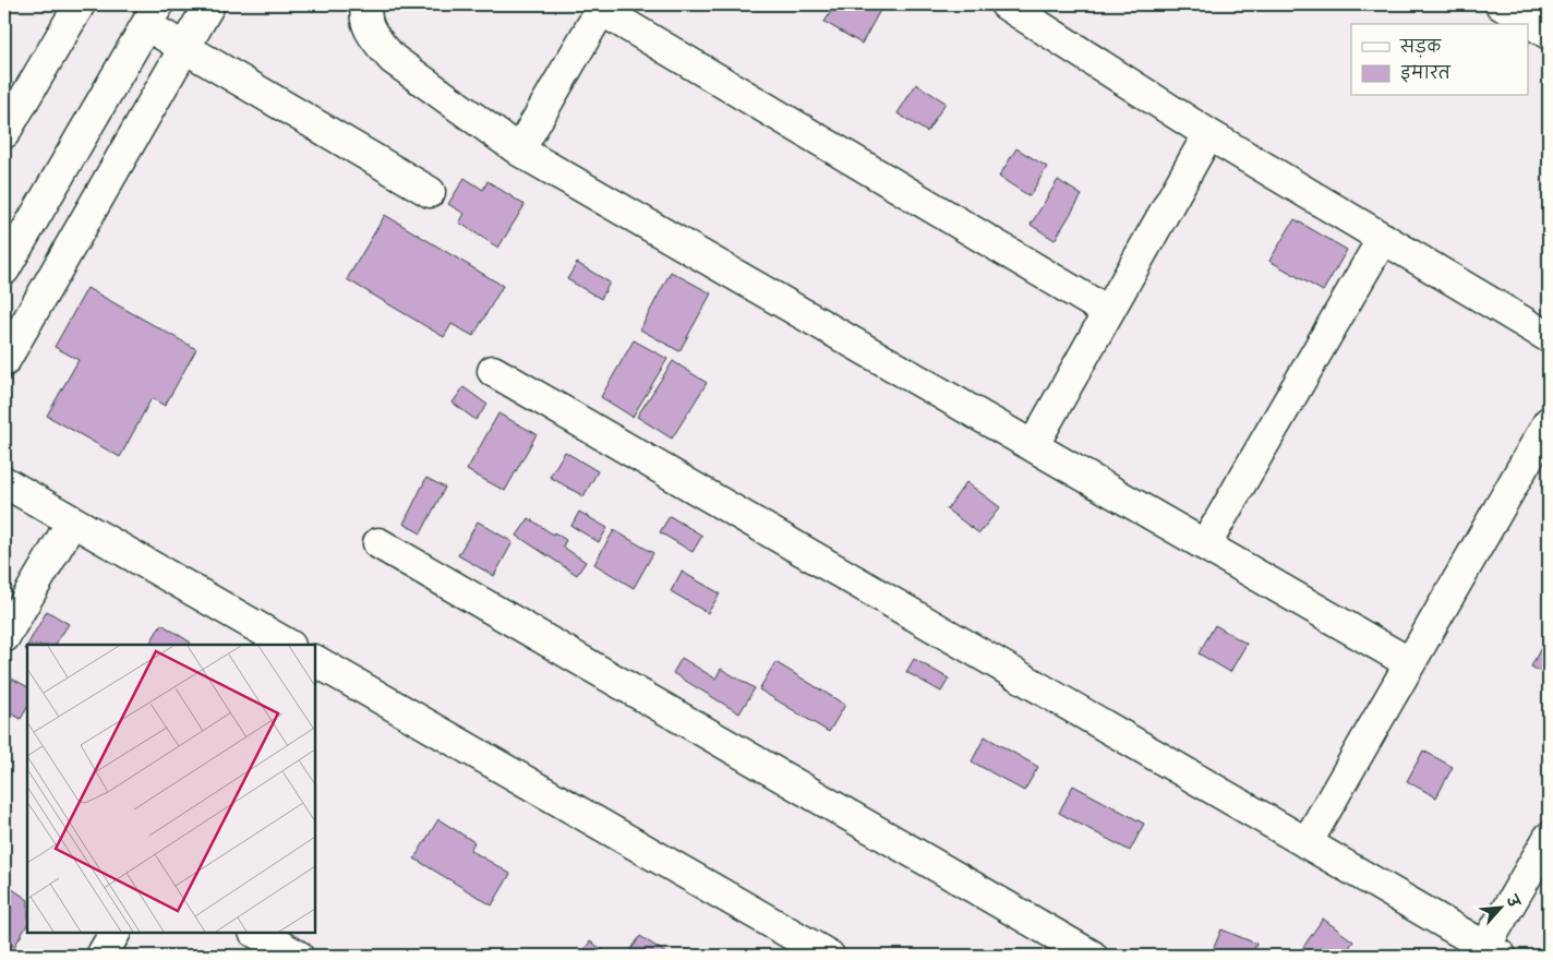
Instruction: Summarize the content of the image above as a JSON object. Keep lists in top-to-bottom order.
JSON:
{
  "legend": ["सड़क", "इमारत"],
  "north": "top right"
}
